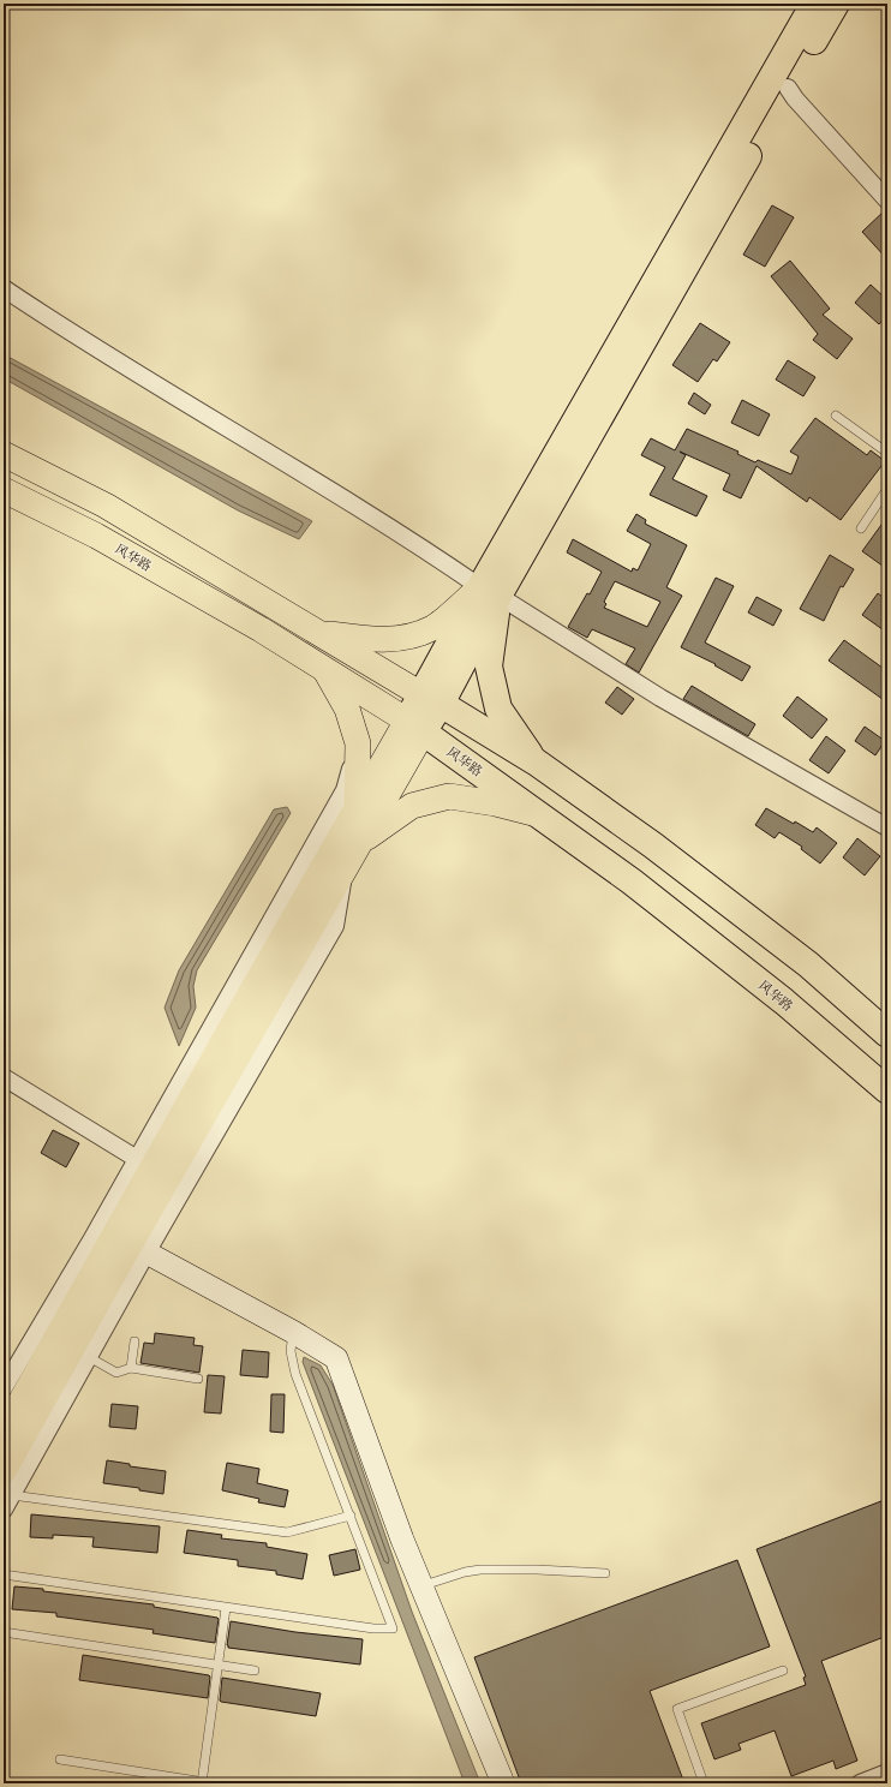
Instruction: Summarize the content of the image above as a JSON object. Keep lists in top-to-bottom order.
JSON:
{
  "streets": {
    "highway": ["风华路"]
  }
}
